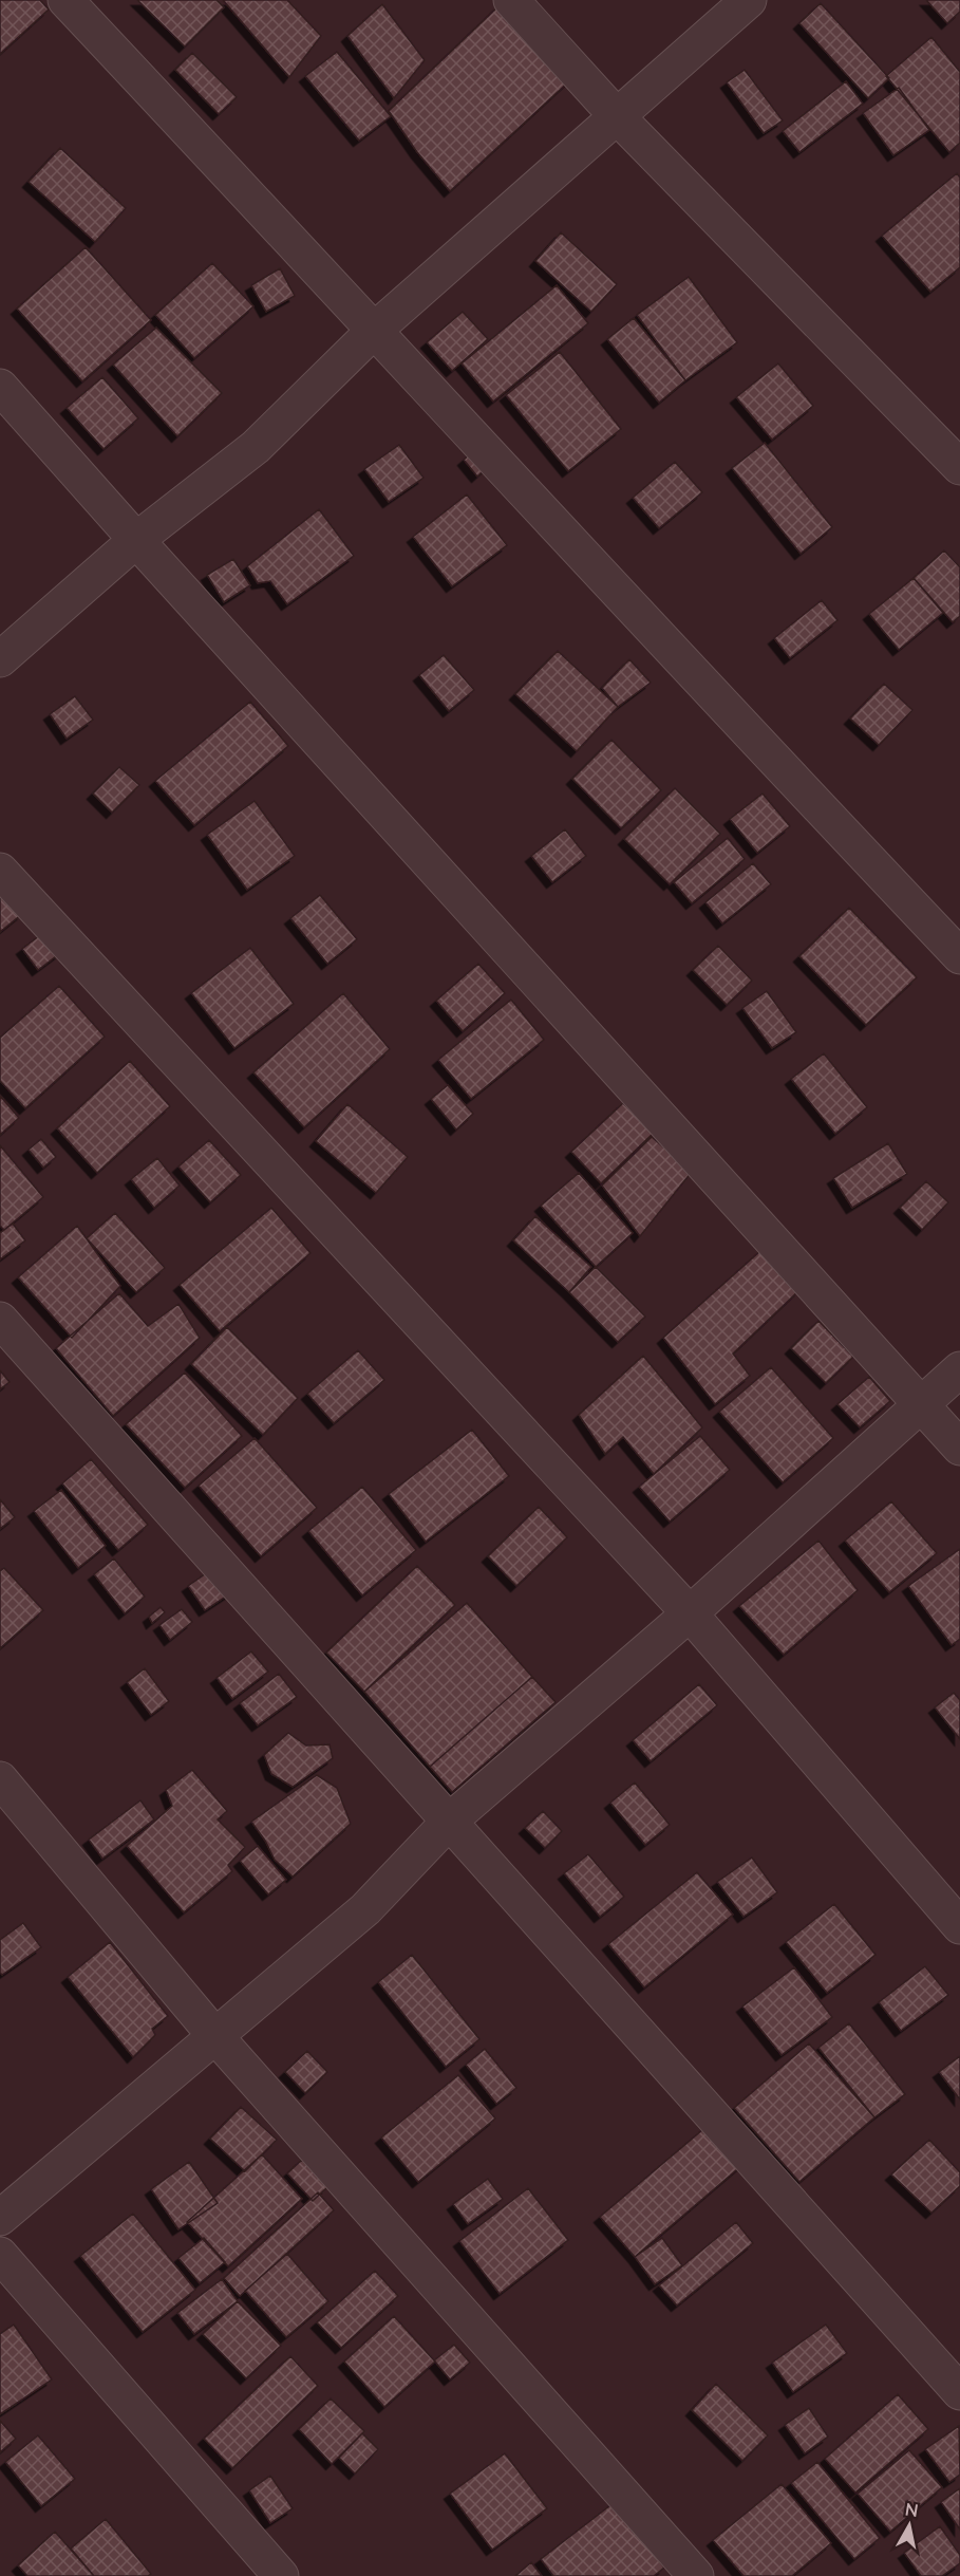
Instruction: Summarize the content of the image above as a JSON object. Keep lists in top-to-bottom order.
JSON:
{
  "north": "top"
}
